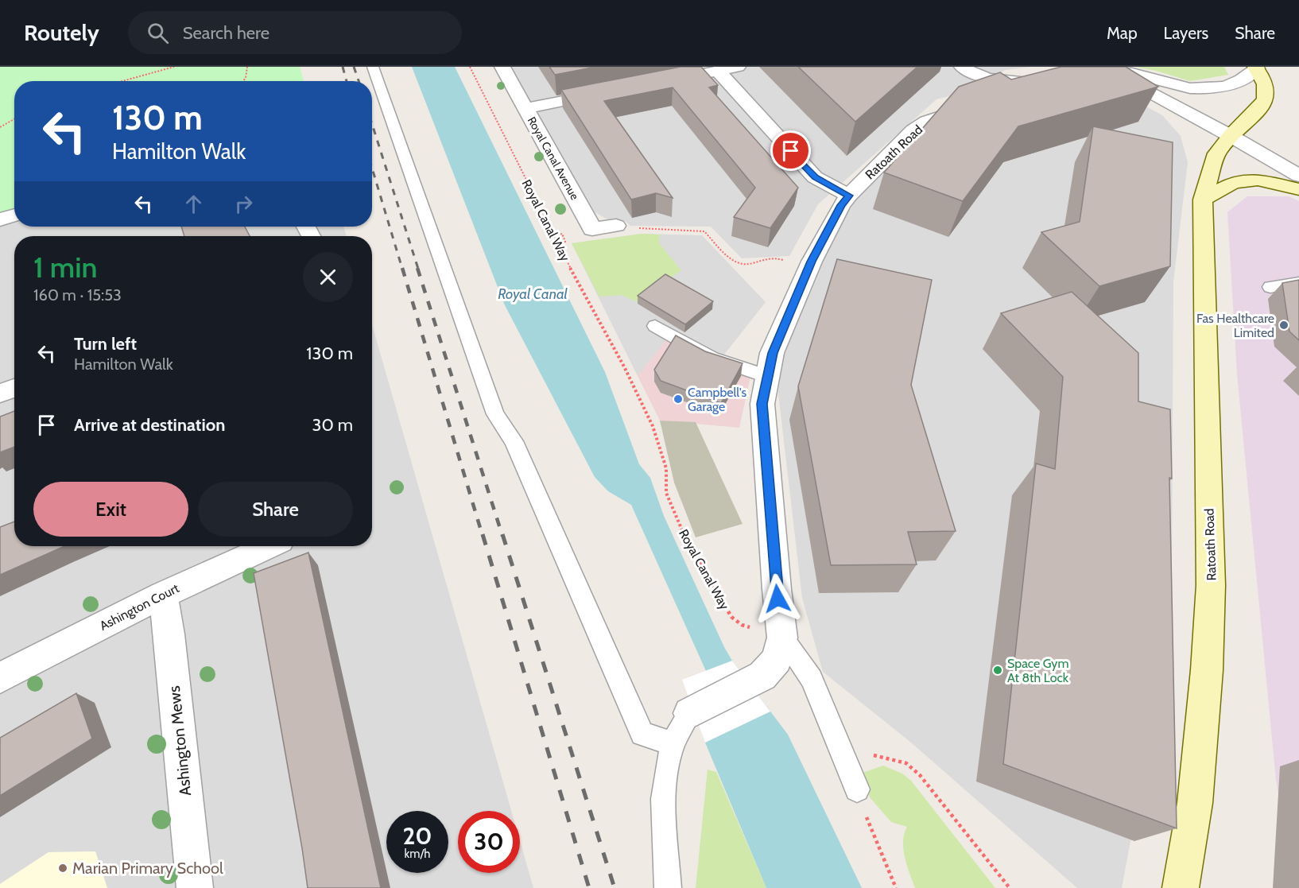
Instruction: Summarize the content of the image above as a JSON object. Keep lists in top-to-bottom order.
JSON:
{
  "streets": {
    "main road": ["Ratoath Road"],
    "street": ["Royal Canal Avenue", "Ashington Court", "Ashington Mews"],
    "path": ["Royal Canal Way"]
  },
  "crossings": [
    ["Ratoath Road", "Royal Canal Way"],
    ["Ashington Court", "Ashington Mews"]
  ],
  "water": ["Royal Canal"],
  "places": [
    "Fas Healthcare Limited",
    "Campbell's Garage",
    "Space Gym At 8th Lock",
    "Marian Primary School"
  ],
  "page": {
    "header": "Routely",
    "search": "Search here",
    "nav": ["Map", "Layers", "Share"],
    "turn": ["130 m", "Hamilton Walk"],
    "heading": ["1 min", "160 m · 15:53"],
    "list": [
      {
        "name": "Turn left",
        "note": "Hamilton Walk",
        "value": "130 m"
      },
      {
        "name": "Arrive at destination",
        "value": "30 m"
      }
    ],
    "buttons": ["Exit", "Share"],
    "speed": "20 km/h",
    "limit": "30"
  }
}
